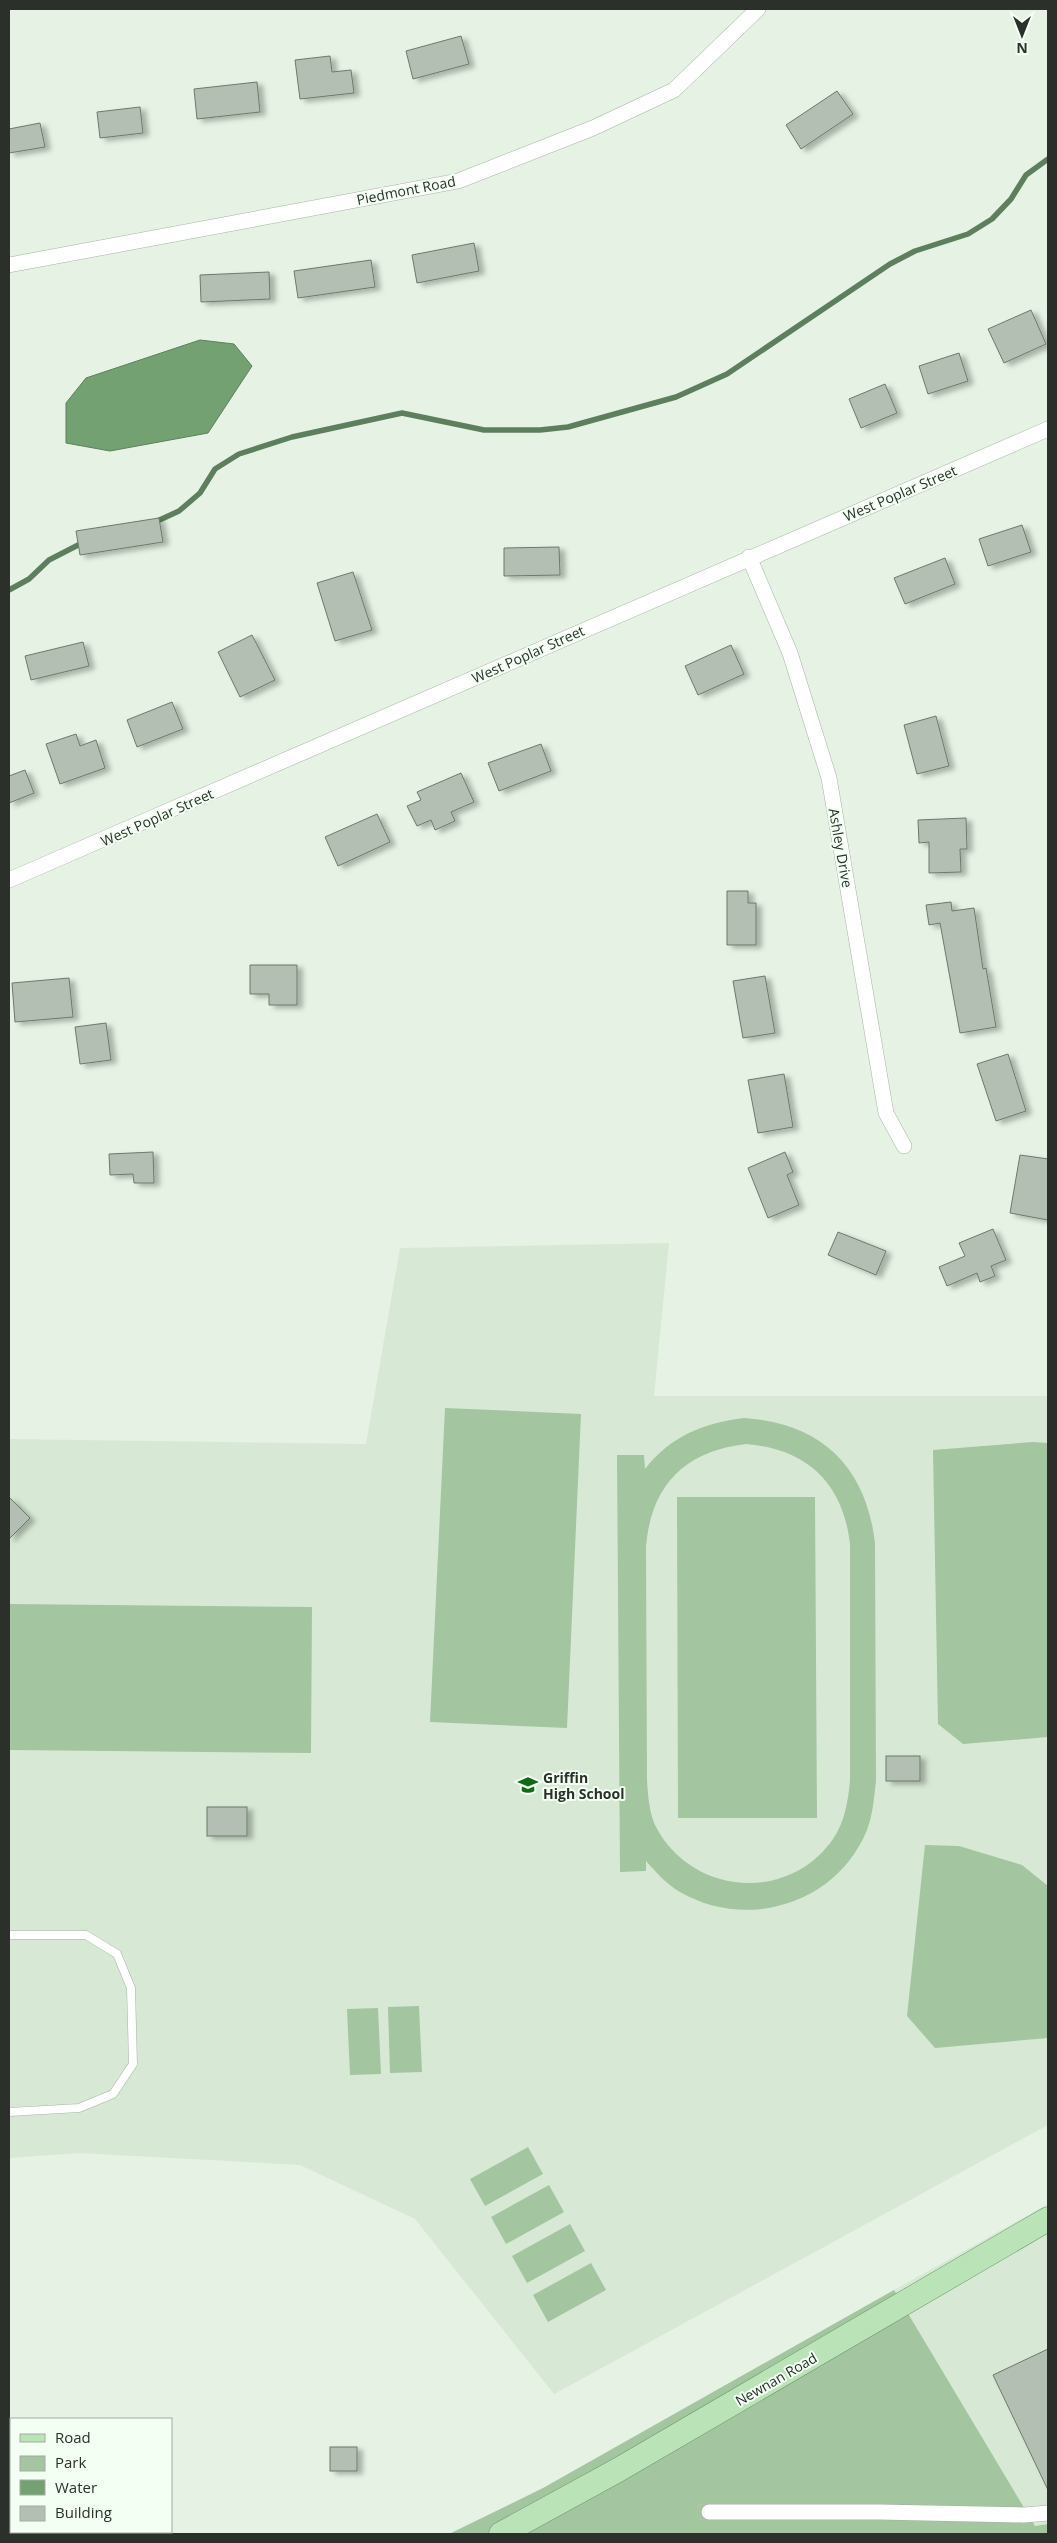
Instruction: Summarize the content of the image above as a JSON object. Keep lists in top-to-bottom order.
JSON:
{
  "streets": {
    "main road": ["Newnan Road"],
    "street": ["Piedmont Road", "West Poplar Street", "Ashley Drive"]
  },
  "crossings": [
    ["West Poplar Street", "Ashley Drive"]
  ],
  "places": {
    "school or university": ["Griffin High School"]
  },
  "legend": [
    "Road",
    "Park",
    "Water",
    "Building"
  ],
  "north": "bottom"
}
